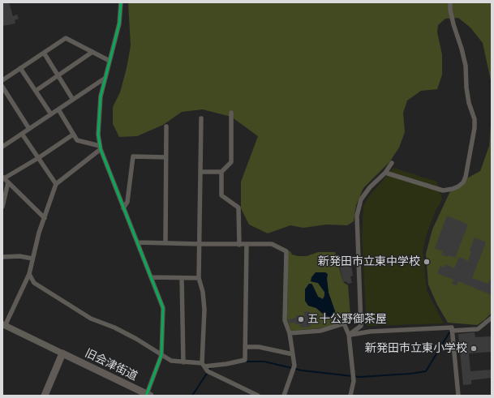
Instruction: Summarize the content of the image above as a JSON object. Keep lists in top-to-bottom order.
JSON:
{
  "streets": {
    "main road": ["旧会津街道"]
  },
  "places": ["新発田市立東中学校", "五十公野御茶屋", "新発田市立東小学校"]
}
